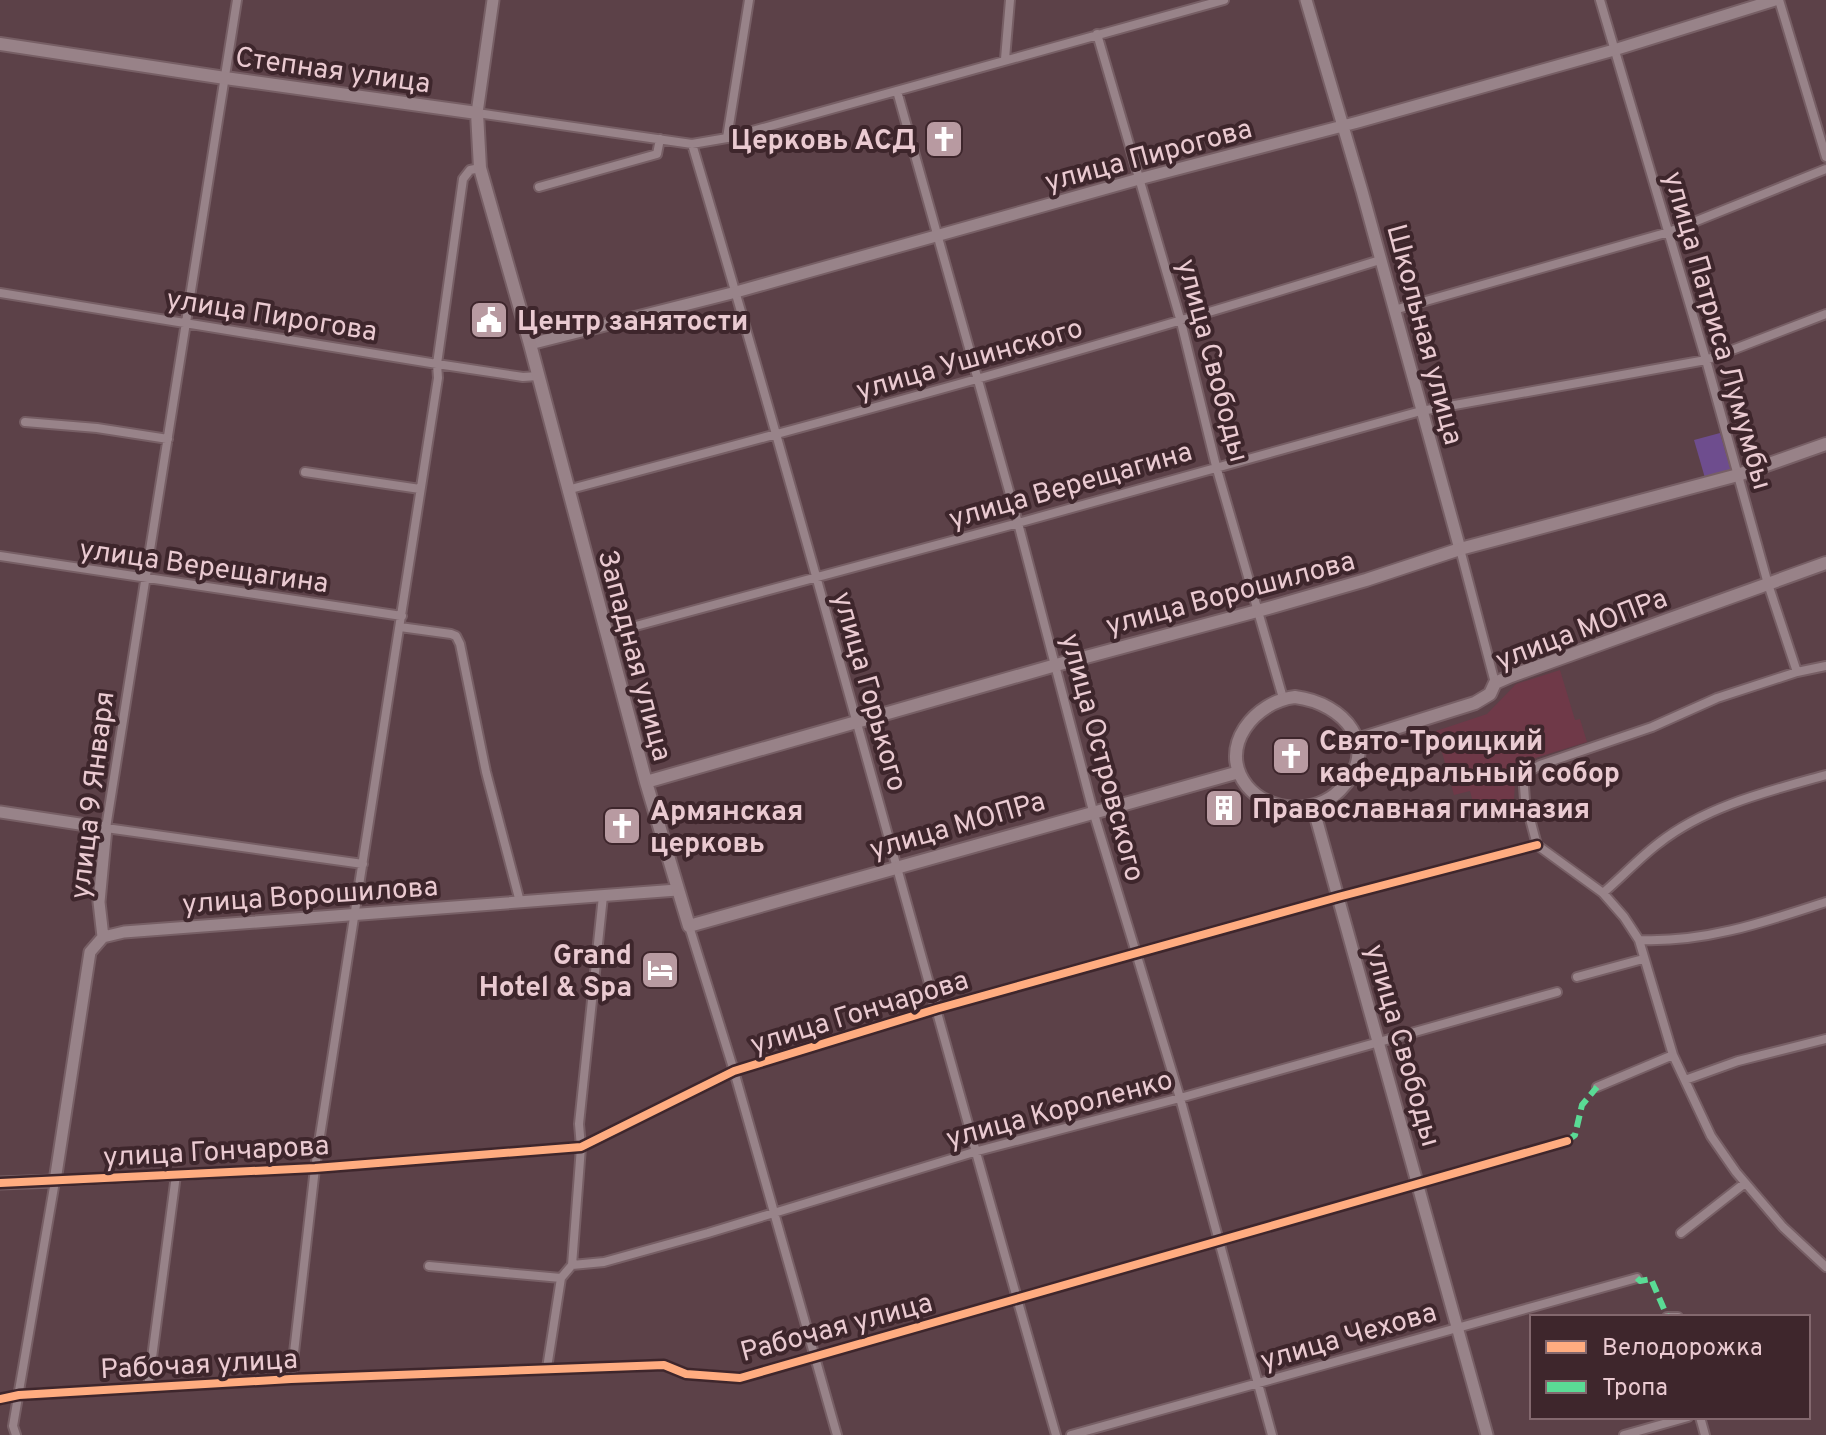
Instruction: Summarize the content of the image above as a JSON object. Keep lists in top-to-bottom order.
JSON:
{
  "streets": {
    "main road": [
      "Степная улица",
      "улица Ворошилова",
      "улица МОПРа",
      "Западная улица"
    ],
    "street": [
      "улица Пирогова",
      "улица Патриса Лумумбы",
      "Школьная улица",
      "улица Ушинского",
      "улица Свободы",
      "улица Верещагина",
      "улица Горького",
      "улица Островского",
      "улица 9 Января",
      "улица Гончарова",
      "улица Короленко",
      "Рабочая улица",
      "улица Чехова"
    ]
  },
  "crossings": [
    ["Степная улица", "улица Свободы"],
    ["Степная улица", "Западная улица"],
    ["Степная улица", "улица Горького"],
    ["Степная улица", "улица Островского"],
    ["Степная улица", "улица 9 Января"],
    ["улица Пирогова", "улица Патриса Лумумбы"],
    ["улица Пирогова", "Школьная улица"],
    ["улица Пирогова", "улица Свободы"],
    ["улица Пирогова", "Западная улица"],
    ["улица Пирогова", "улица Горького"],
    ["улица Пирогова", "улица Островского"],
    ["улица Пирогова", "улица 9 Января"],
    ["улица Патриса Лумумбы", "улица Верещагина"],
    ["улица Патриса Лумумбы", "улица Ворошилова"],
    ["улица Патриса Лумумбы", "улица МОПРа"],
    ["Школьная улица", "улица Ушинского"],
    ["Школьная улица", "улица Верещагина"],
    ["Школьная улица", "улица Ворошилова"],
    ["Школьная улица", "улица МОПРа"],
    ["улица Ушинского", "улица Свободы"],
    ["улица Ушинского", "Западная улица"],
    ["улица Ушинского", "улица Горького"],
    ["улица Ушинского", "улица Островского"],
    ["улица Свободы", "улица Верещагина"],
    ["улица Свободы", "улица Ворошилова"],
    ["улица Свободы", "улица МОПРа"],
    ["улица Свободы", "улица Гончарова"],
    ["улица Свободы", "улица Короленко"],
    ["улица Свободы", "Рабочая улица"],
    ["улица Свободы", "улица Чехова"],
    ["улица Верещагина", "Западная улица"],
    ["улица Верещагина", "улица Горького"],
    ["улица Верещагина", "улица Островского"],
    ["улица Верещагина", "улица 9 Января"],
    ["улица Ворошилова", "Западная улица"],
    ["улица Ворошилова", "улица Горького"],
    ["улица Ворошилова", "улица Островского"],
    ["улица Ворошилова", "улица 9 Января"],
    ["улица МОПРа", "Западная улица"],
    ["улица МОПРа", "улица Горького"],
    ["улица МОПРа", "улица Островского"],
    ["Западная улица", "улица Гончарова"],
    ["Западная улица", "улица Короленко"],
    ["Западная улица", "Рабочая улица"],
    ["улица Горького", "улица Гончарова"],
    ["улица Горького", "улица Короленко"],
    ["улица Горького", "Рабочая улица"],
    ["улица Островского", "улица Гончарова"],
    ["улица Островского", "улица Короленко"],
    ["улица Островского", "Рабочая улица"],
    ["улица Островского", "улица Чехова"],
    ["улица 9 Января", "улица Гончарова"],
    ["улица 9 Января", "Рабочая улица"]
  ],
  "places": {
    "church": ["Церковь АСД", "Свято-Троицкий кафедральный собор", "Армянская церковь"],
    "public building": ["Центр занятости"],
    "building": ["Православная гимназия"],
    "hotel": ["Grand Hotel & Spa"]
  },
  "legend": ["Велодорожка", "Тропа"]
}
